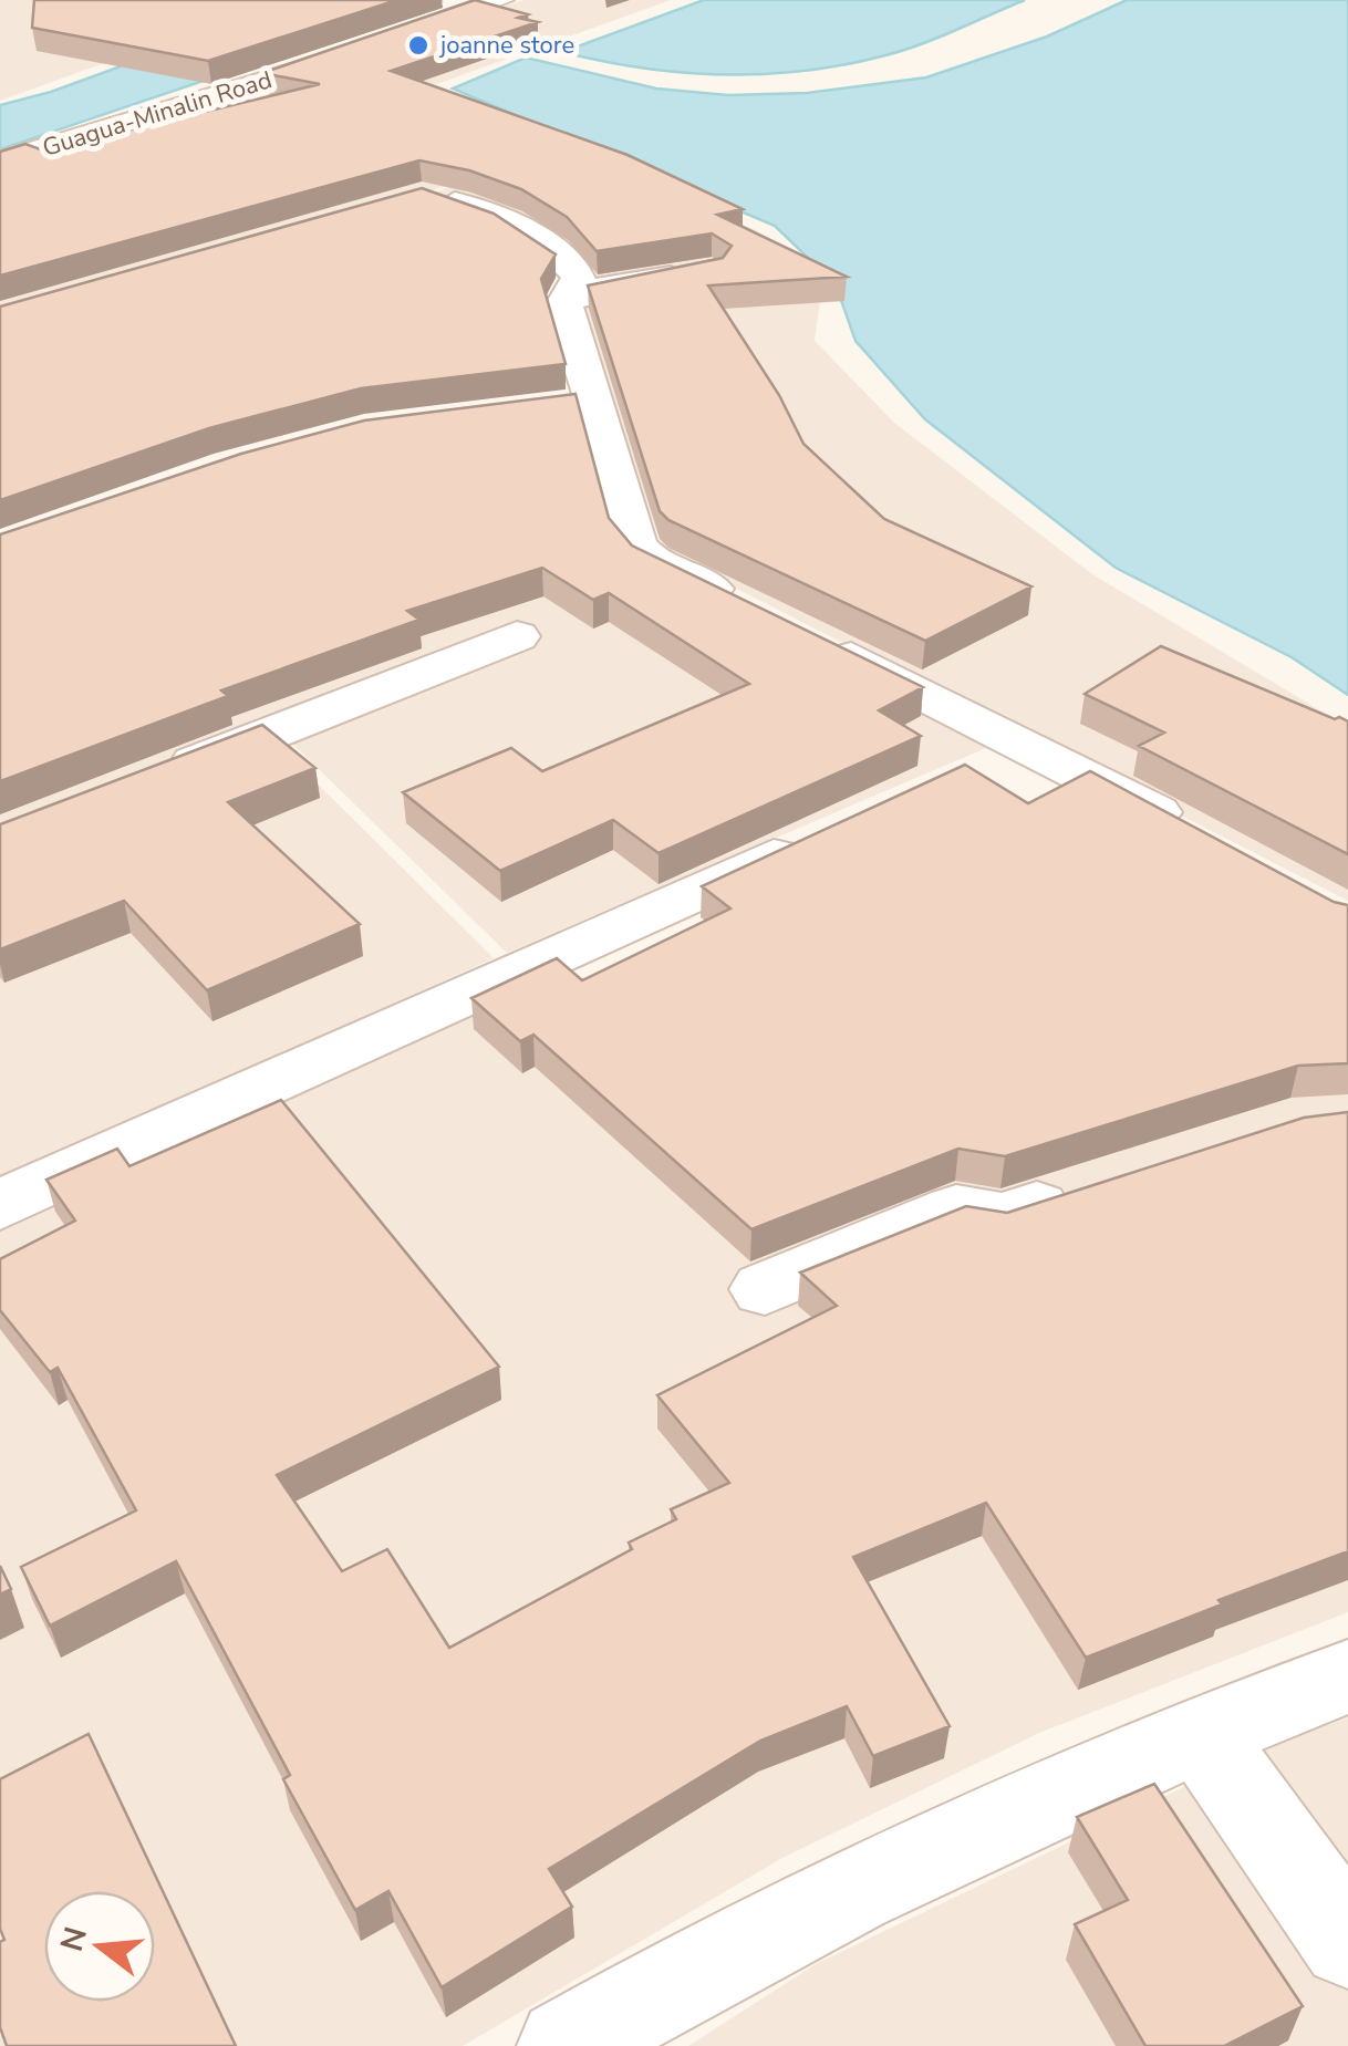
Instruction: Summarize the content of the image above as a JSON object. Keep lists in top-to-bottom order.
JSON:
{
  "streets": {
    "street": ["Guagua-Minalin Road"]
  },
  "places": ["joanne store"],
  "north": "left"
}
